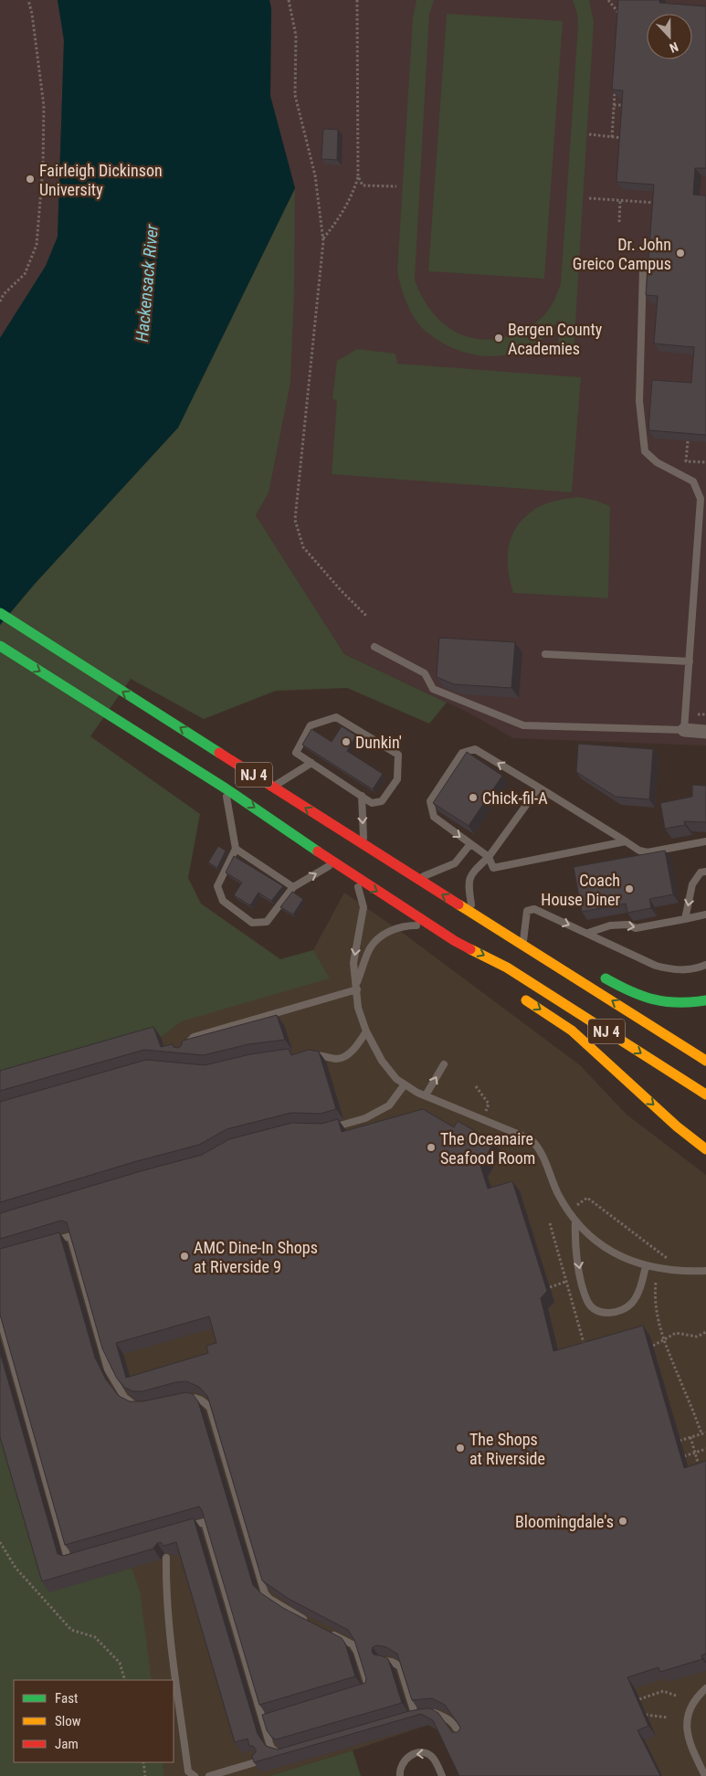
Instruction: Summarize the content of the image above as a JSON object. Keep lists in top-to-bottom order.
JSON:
{
  "streets": {
    "highway": ["NJ 4"]
  },
  "water": ["Hackensack River"],
  "places": [
    "Fairleigh Dickinson University",
    "Dr. John Greico Campus",
    "Bergen County Academies",
    "Dunkin'",
    "Chick-fil-A",
    "Coach House Diner",
    "The Oceanaire Seafood Room",
    "AMC Dine-In Shops at Riverside 9",
    "The Shops at Riverside",
    "Bloomingdale's"
  ],
  "legend": ["Fast", "Slow", "Jam"],
  "north": "bottom"
}
